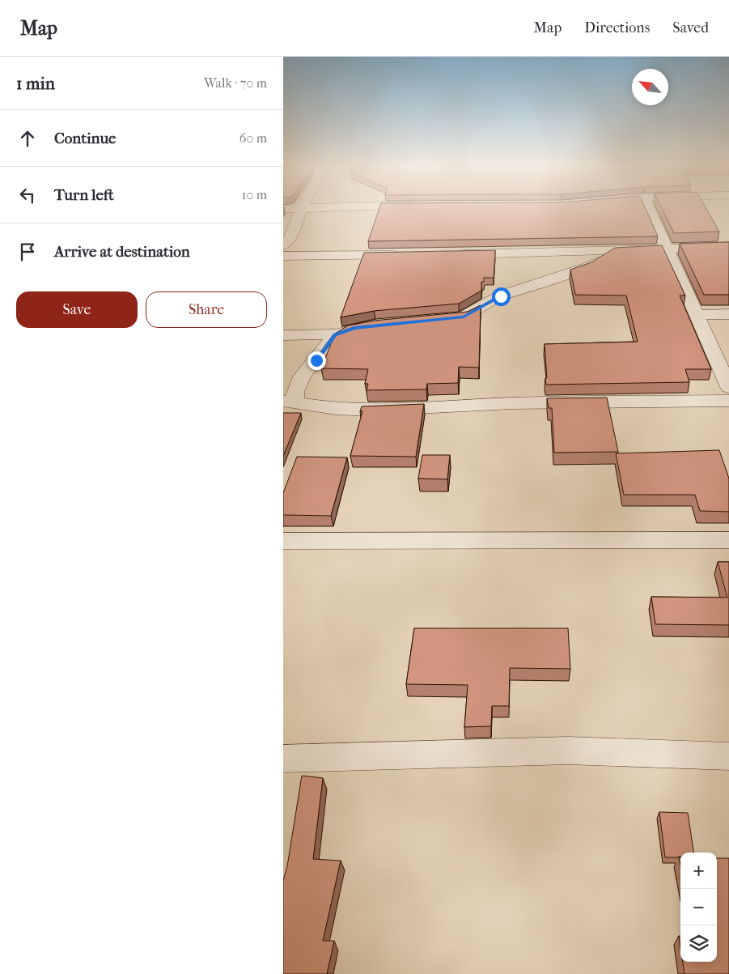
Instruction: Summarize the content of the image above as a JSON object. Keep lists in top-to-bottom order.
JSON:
{
  "north": "top left",
  "page": {
    "header": "Map",
    "nav": ["Map", "Directions", "Saved"],
    "heading": ["1 min", "Walk · 70 m"],
    "list": [
      ["Continue", "60 m"],
      ["Turn left", "10 m"],
      "Arrive at destination"
    ],
    "buttons": ["Save", "Share"],
    "map_buttons": ["+", "−"]
  }
}
